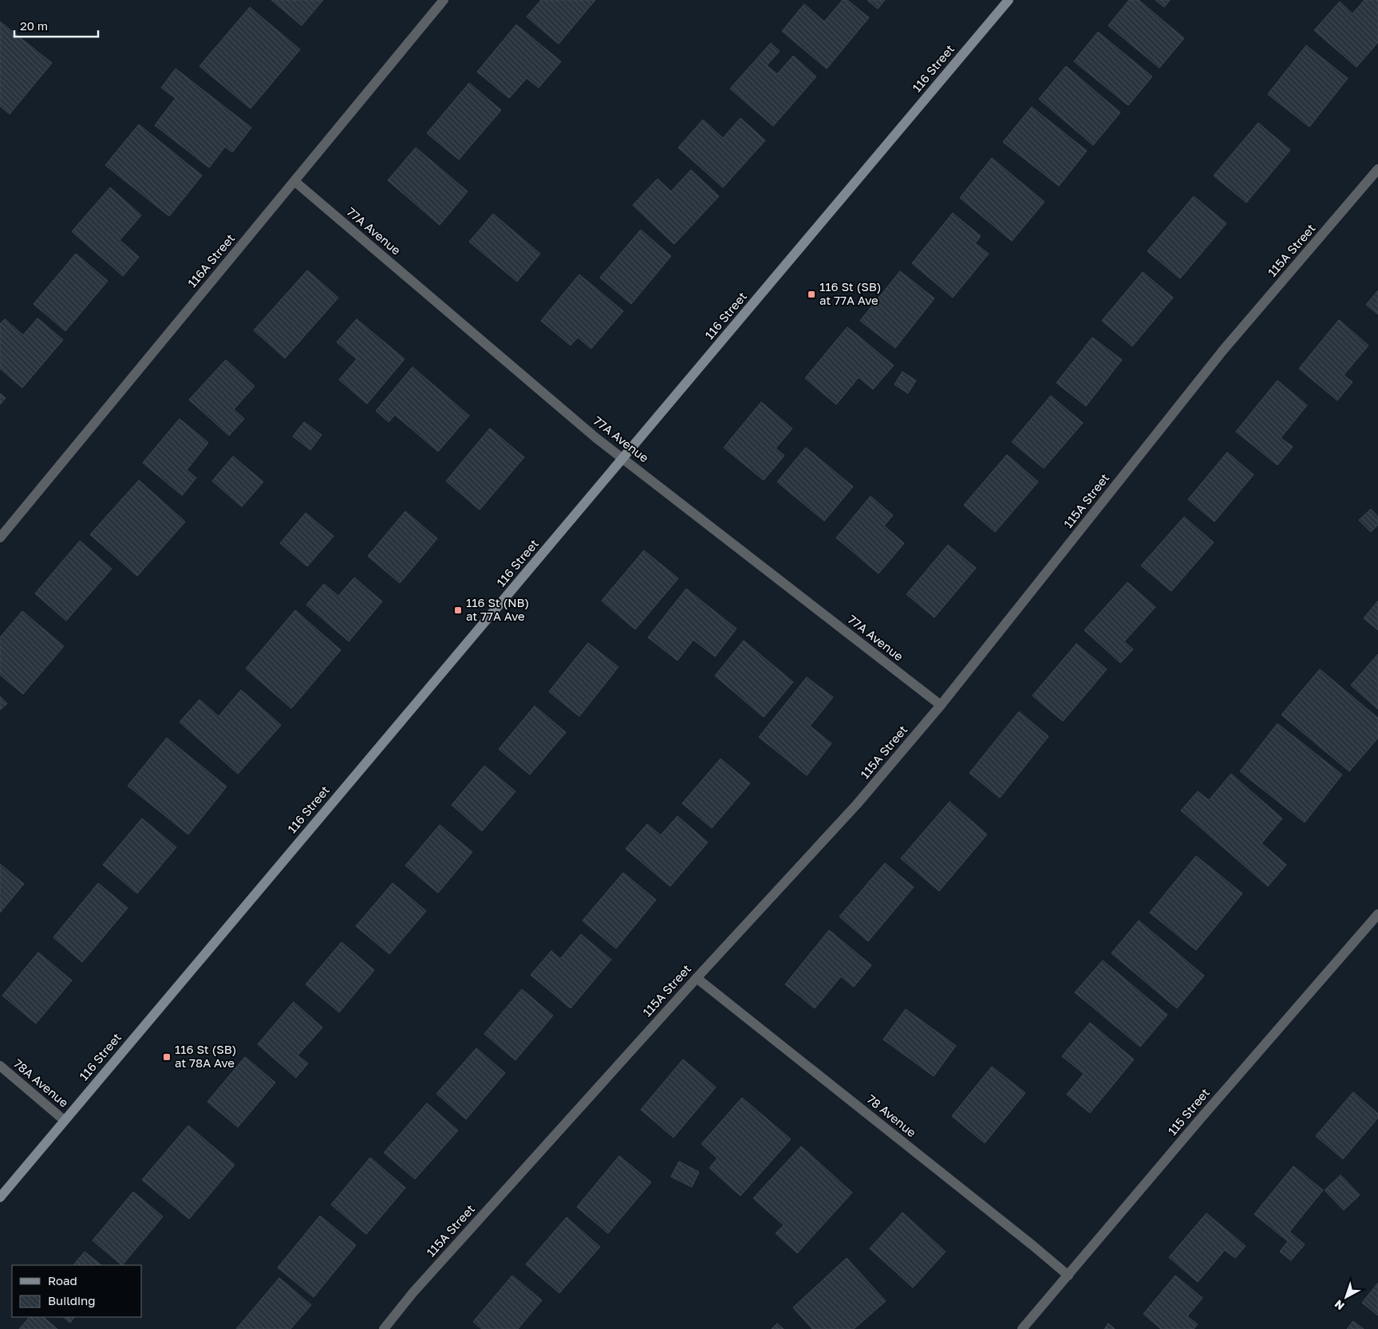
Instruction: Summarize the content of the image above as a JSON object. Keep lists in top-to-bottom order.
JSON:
{
  "streets": {
    "street": [
      "116 Street",
      "77A Avenue",
      "115A Street",
      "116A Street",
      "78A Avenue",
      "115 Street",
      "78 Avenue"
    ]
  },
  "crossings": [
    ["116 Street", "77A Avenue"],
    ["116 Street", "78A Avenue"],
    ["77A Avenue", "115A Street"],
    ["77A Avenue", "116A Street"],
    ["115A Street", "78 Avenue"],
    ["115 Street", "78 Avenue"]
  ],
  "places": {
    "transit": ["116 St (SB) at 77A Ave", "116 St (NB) at 77A Ave", "116 St (SB) at 78A Ave"]
  },
  "legend": ["Road", "Building"],
  "scale_bar": "20 m",
  "north": "bottom left"
}
